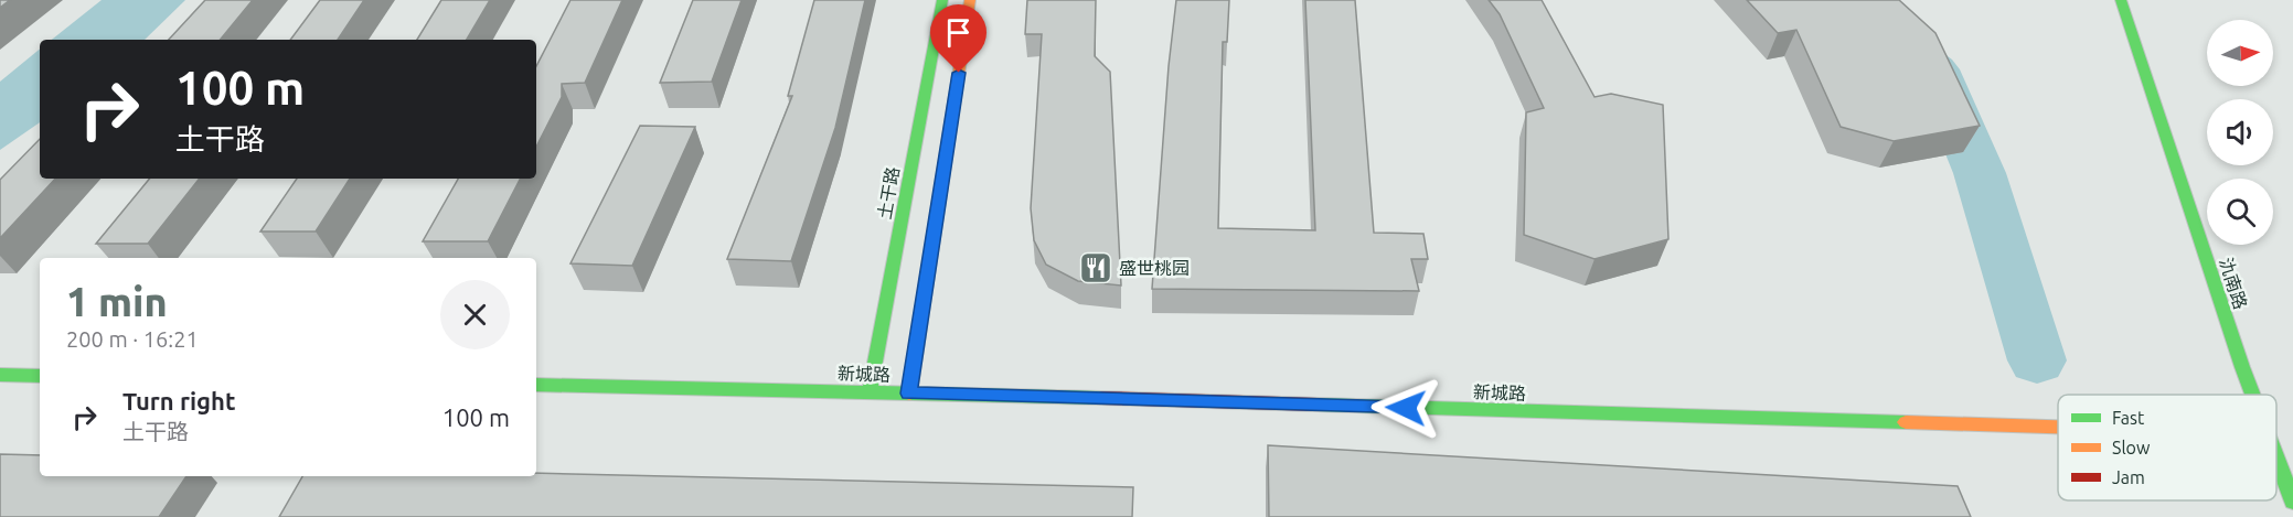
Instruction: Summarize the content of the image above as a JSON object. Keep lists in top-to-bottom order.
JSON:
{
  "streets": {
    "street": ["土干路", "氿南路", "新城路"]
  },
  "crossings": [
    ["土干路", "新城路"]
  ],
  "places": {
    "restaurant": ["盛世桃园"]
  },
  "legend": ["Fast", "Slow", "Jam"],
  "north": "right",
  "page": {
    "turn": ["100 m", "土干路"],
    "heading": ["1 min", "200 m · 16:21"],
    "list": [
      {
        "name": "Turn right",
        "note": "土干路",
        "value": "100 m"
      }
    ]
  }
}
